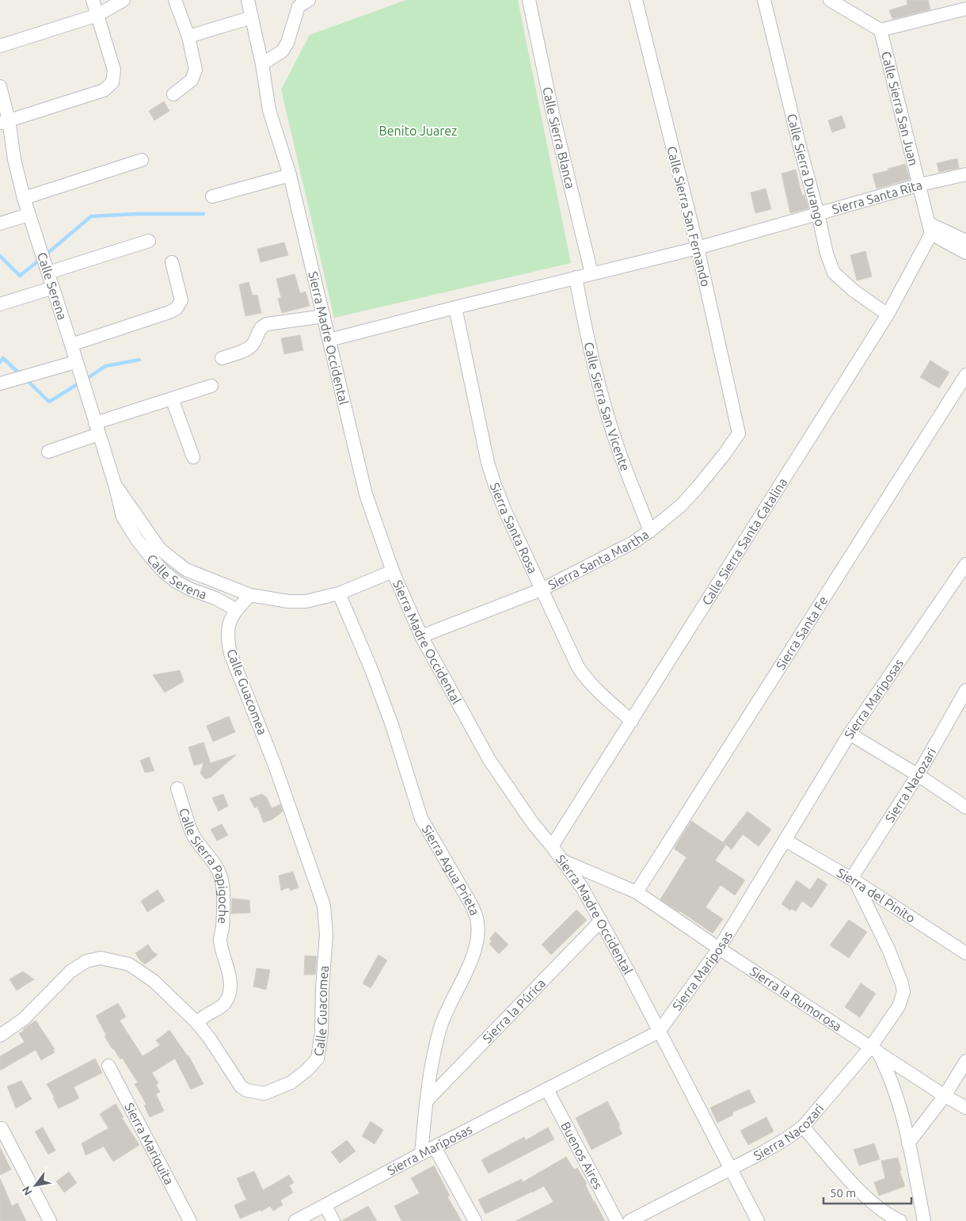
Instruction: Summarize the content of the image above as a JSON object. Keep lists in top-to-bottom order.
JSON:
{
  "streets": {
    "street": [
      "Calle Sierra San Juan",
      "Calle Sierra Blanca",
      "Calle Sierra Durango",
      "Sierra Santa Rita",
      "Calle Sierra San Fernando",
      "Calle Serena",
      "Sierra Madre Occidental",
      "Calle Sierra San Vicente",
      "Sierra Santa Rosa",
      "Calle Sierra Santa Catalina",
      "Sierra Santa Martha",
      "Sierra Santa Fe",
      "Calle Guacomea",
      "Sierra Mariposas",
      "Sierra Nacozari",
      "Calle Sierra Papigoche",
      "Sierra Agua Prieta",
      "Sierra del Pinito",
      "Sierra la Rumorosa",
      "Sierra la Púrica",
      "Sierra Mariquita",
      "Buenos Aires"
    ]
  },
  "crossings": [
    ["Calle Sierra San Juan", "Sierra Santa Rita"],
    ["Calle Sierra San Juan", "Calle Sierra Santa Catalina"],
    ["Calle Sierra Blanca", "Sierra Santa Rita"],
    ["Calle Sierra Durango", "Sierra Santa Rita"],
    ["Calle Sierra Durango", "Calle Sierra Santa Catalina"],
    ["Sierra Santa Rita", "Calle Sierra San Fernando"],
    ["Sierra Santa Rita", "Sierra Madre Occidental"],
    ["Sierra Santa Rita", "Calle Sierra San Vicente"],
    ["Sierra Santa Rita", "Sierra Santa Rosa"],
    ["Calle Sierra San Fernando", "Sierra Santa Martha"],
    ["Calle Serena", "Sierra Madre Occidental"],
    ["Calle Serena", "Calle Guacomea"],
    ["Calle Serena", "Sierra Agua Prieta"],
    ["Sierra Madre Occidental", "Calle Sierra Santa Catalina"],
    ["Sierra Madre Occidental", "Sierra Santa Martha"],
    ["Sierra Madre Occidental", "Sierra Mariposas"],
    ["Sierra Madre Occidental", "Sierra Nacozari"],
    ["Sierra Madre Occidental", "Sierra la Rumorosa"],
    ["Sierra Madre Occidental", "Sierra la Púrica"],
    ["Calle Sierra San Vicente", "Sierra Santa Martha"],
    ["Sierra Santa Rosa", "Calle Sierra Santa Catalina"],
    ["Sierra Santa Rosa", "Sierra Santa Martha"],
    ["Sierra Santa Fe", "Sierra la Rumorosa"],
    ["Calle Guacomea", "Calle Sierra Papigoche"],
    ["Sierra Mariposas", "Sierra Agua Prieta"],
    ["Sierra Mariposas", "Sierra del Pinito"],
    ["Sierra Mariposas", "Sierra la Rumorosa"],
    ["Sierra Mariposas", "Buenos Aires"],
    ["Sierra Nacozari", "Sierra del Pinito"],
    ["Sierra Nacozari", "Sierra la Rumorosa"],
    ["Sierra Agua Prieta", "Sierra la Púrica"]
  ],
  "parks": ["Benito Juarez"],
  "scale_bar": "50 m",
  "north": "bottom left"
}
